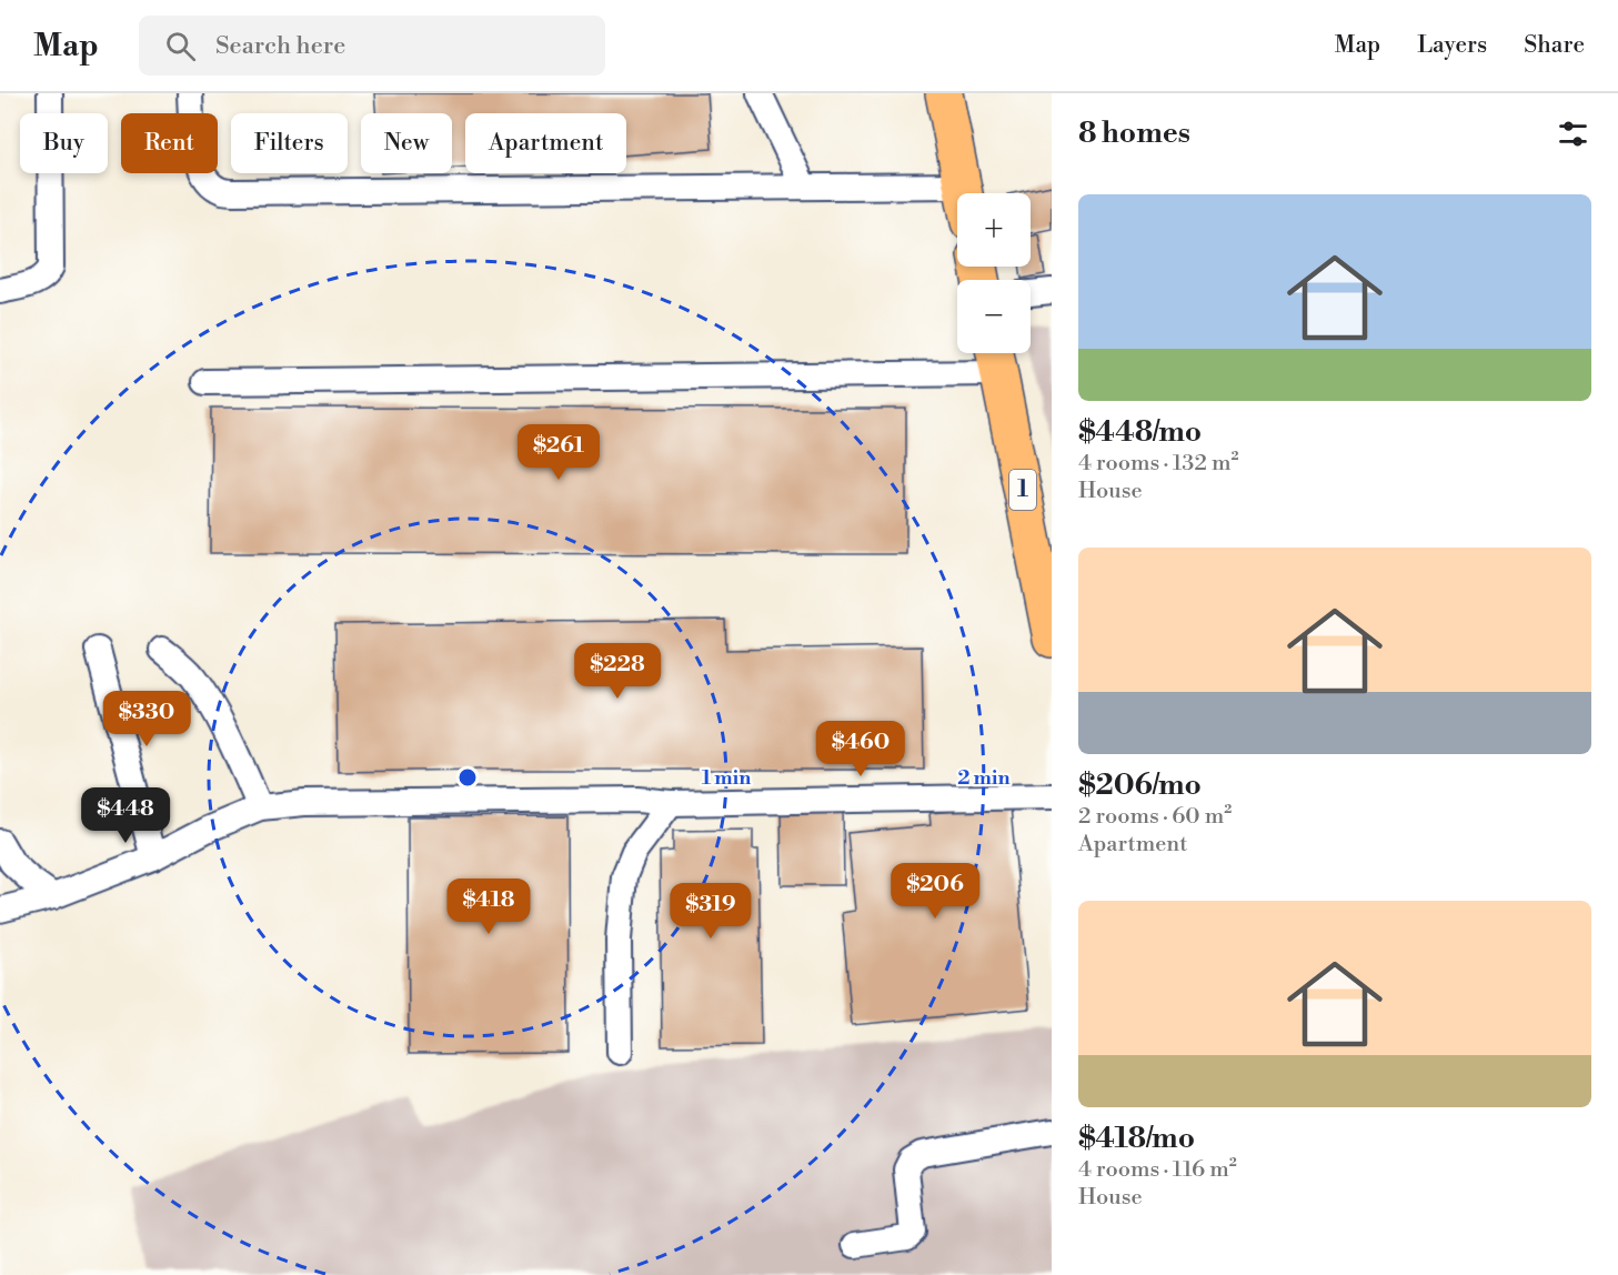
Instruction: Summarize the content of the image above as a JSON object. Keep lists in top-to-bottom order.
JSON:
{
  "streets": {
    "highway": ["1"]
  },
  "page": {
    "header": "Map",
    "search": "Search here",
    "nav": ["Map", "Layers", "Share"],
    "heading": "8 homes",
    "chip": [
      "Buy",
      "Rent",
      "Filters",
      "New",
      "Apartment"
    ],
    "list": [
      {
        "name": "$448/mo",
        "note": "4 rooms · 132 m² · House"
      },
      {
        "name": "$206/mo",
        "note": "2 rooms · 60 m² · Apartment"
      },
      {
        "name": "$418/mo",
        "note": "4 rooms · 116 m² · House"
      }
    ],
    "map_buttons": ["+", "−"],
    "price": [
      "$261",
      "$228",
      "$330",
      "$460",
      "$448",
      "$206",
      "$418",
      "$319"
    ]
  },
  "rings": ["1 min", "2 min"]
}
